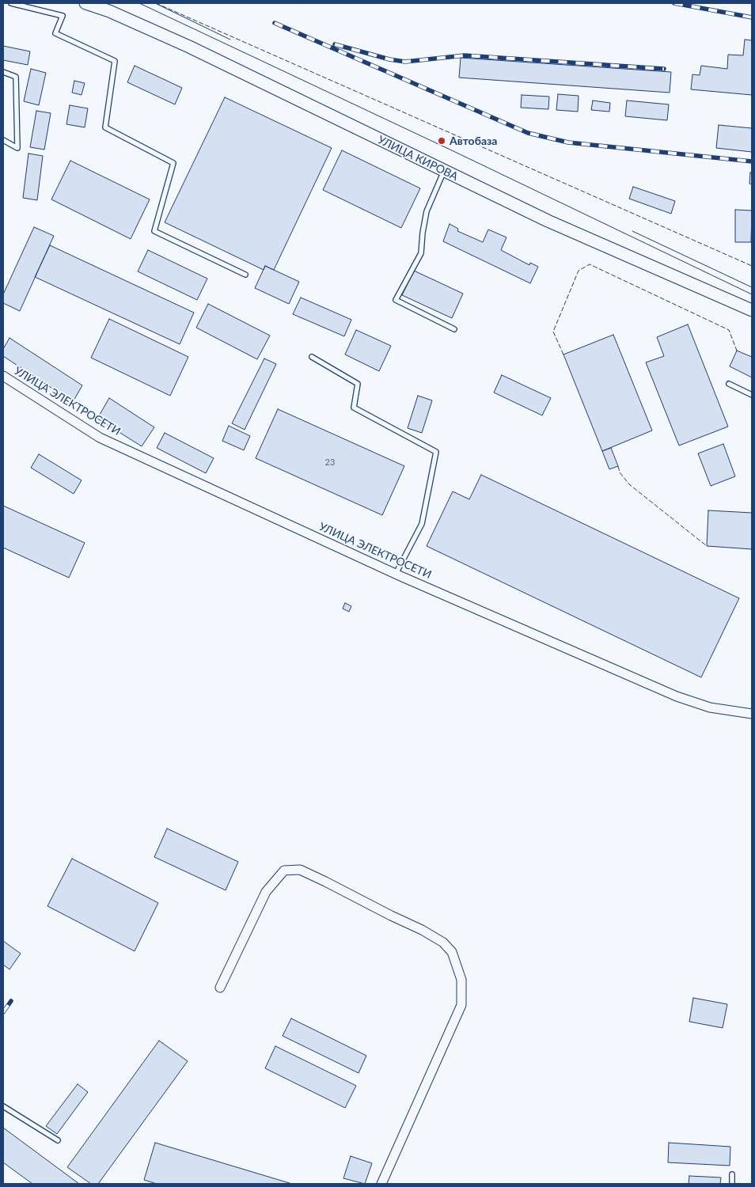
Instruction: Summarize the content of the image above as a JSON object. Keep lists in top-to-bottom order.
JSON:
{
  "streets": {
    "main road": ["УЛИЦА КИРОВА"],
    "street": ["УЛИЦА ЭЛЕКТРОСЕТИ"]
  },
  "places": ["Автобаза"],
  "house_numbers": ["23"]
}
